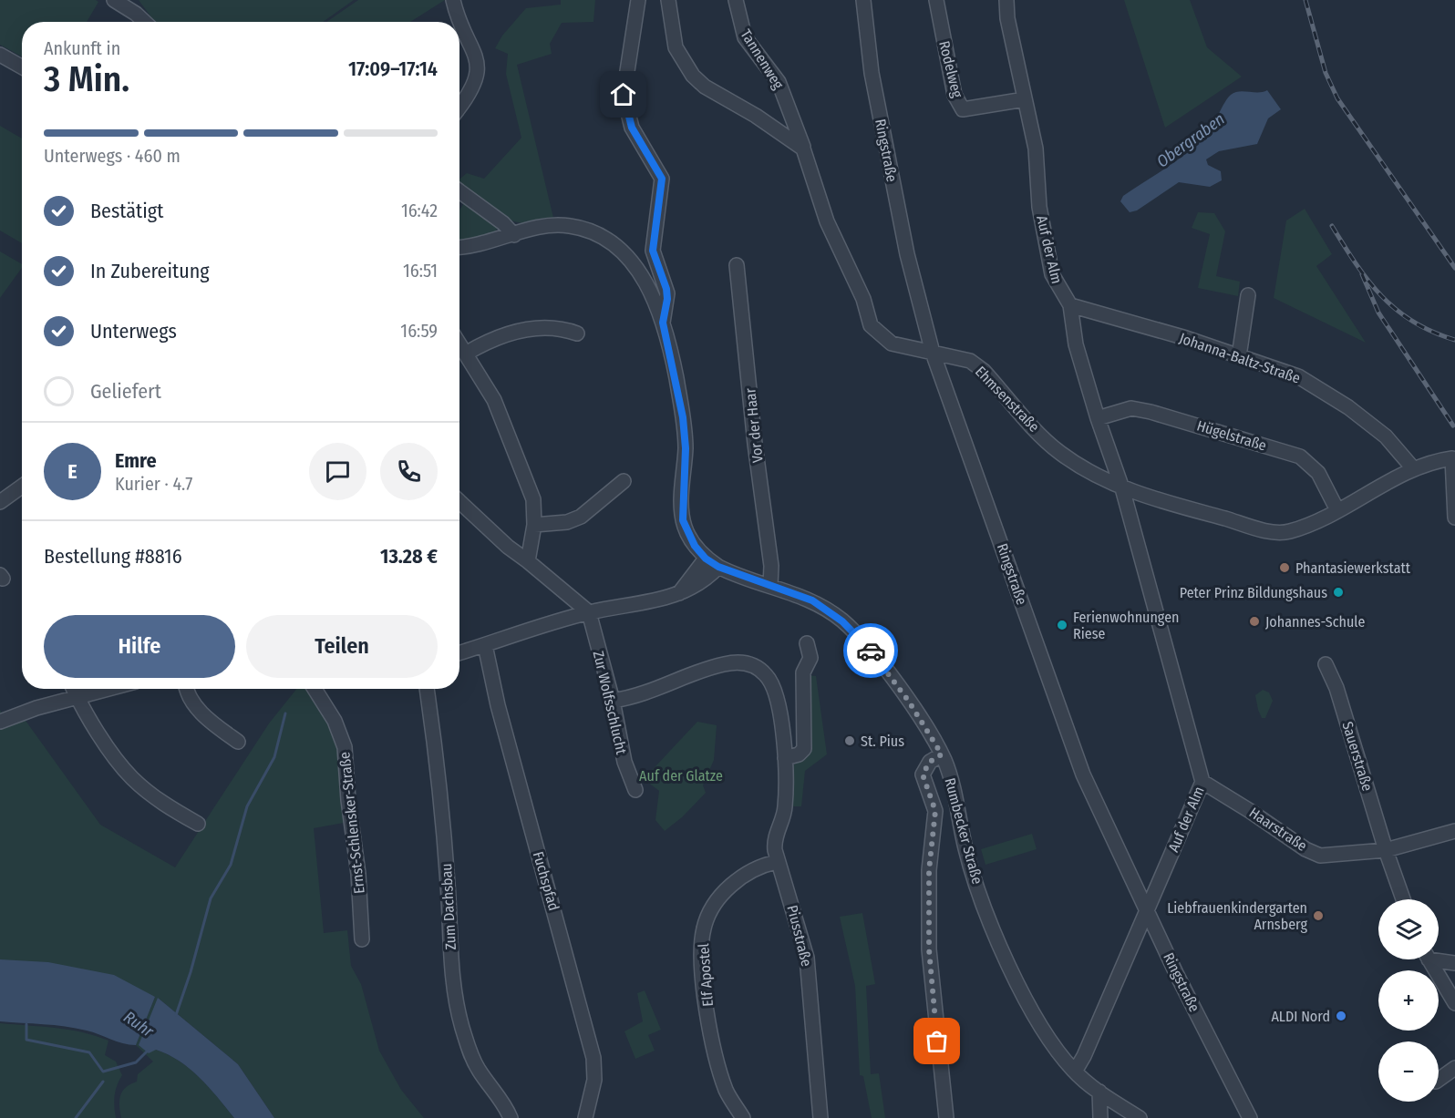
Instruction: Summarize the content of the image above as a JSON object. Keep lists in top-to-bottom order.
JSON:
{
  "streets": {
    "street": [
      "Tannenweg",
      "Rodelweg",
      "Ringstraße",
      "Auf der Alm",
      "Johanna-Baltz-Straße",
      "Ehmsenstraße",
      "Vor der Haar",
      "Hügelstraße",
      "Zur Wolfsschlucht",
      "Sauerstraße",
      "Ernst-Schlensker-Straße",
      "Haarstraße",
      "Rumbecker Straße",
      "Fuchspfad",
      "Zum Dachsbau",
      "Piusstraße",
      "Elf Apostel"
    ]
  },
  "crossings": [
    ["Tannenweg", "Ehmsenstraße"],
    ["Rodelweg", "Auf der Alm"],
    ["Ringstraße", "Auf der Alm"],
    ["Ringstraße", "Ehmsenstraße"],
    ["Auf der Alm", "Johanna-Baltz-Straße"],
    ["Auf der Alm", "Ehmsenstraße"],
    ["Auf der Alm", "Hügelstraße"],
    ["Auf der Alm", "Haarstraße"],
    ["Auf der Alm", "Rumbecker Straße"],
    ["Johanna-Baltz-Straße", "Ehmsenstraße"],
    ["Ehmsenstraße", "Hügelstraße"],
    ["Vor der Haar", "Rumbecker Straße"],
    ["Zur Wolfsschlucht", "Piusstraße"],
    ["Sauerstraße", "Haarstraße"],
    ["Piusstraße", "Elf Apostel"]
  ],
  "water": ["Obergraben", "Ruhr"],
  "parks": ["Auf der Glatze"],
  "places": [
    "Phantasiewerkstatt",
    "Peter Prinz Bildungshaus",
    "Johannes-Schule",
    "Ferienwohnungen Riese",
    "St. Pius",
    "Liebfrauenkindergarten Arnsberg",
    "ALDI Nord"
  ],
  "page": {
    "heading": ["3 Min.", "Ankunft in", "17:09–17:14"],
    "panel": [
      "Emre",
      "Kurier · 4.7",
      "Bestellung #8816",
      "13.28 €"
    ],
    "bar": "Unterwegs · 460 m",
    "list": [
      ["Bestätigt", "16:42"],
      ["In Zubereitung", "16:51"],
      ["Unterwegs", "16:59"],
      "Geliefert"
    ],
    "round": "E",
    "buttons": ["Hilfe", "Teilen"],
    "map_buttons": ["+", "−"]
  }
}
